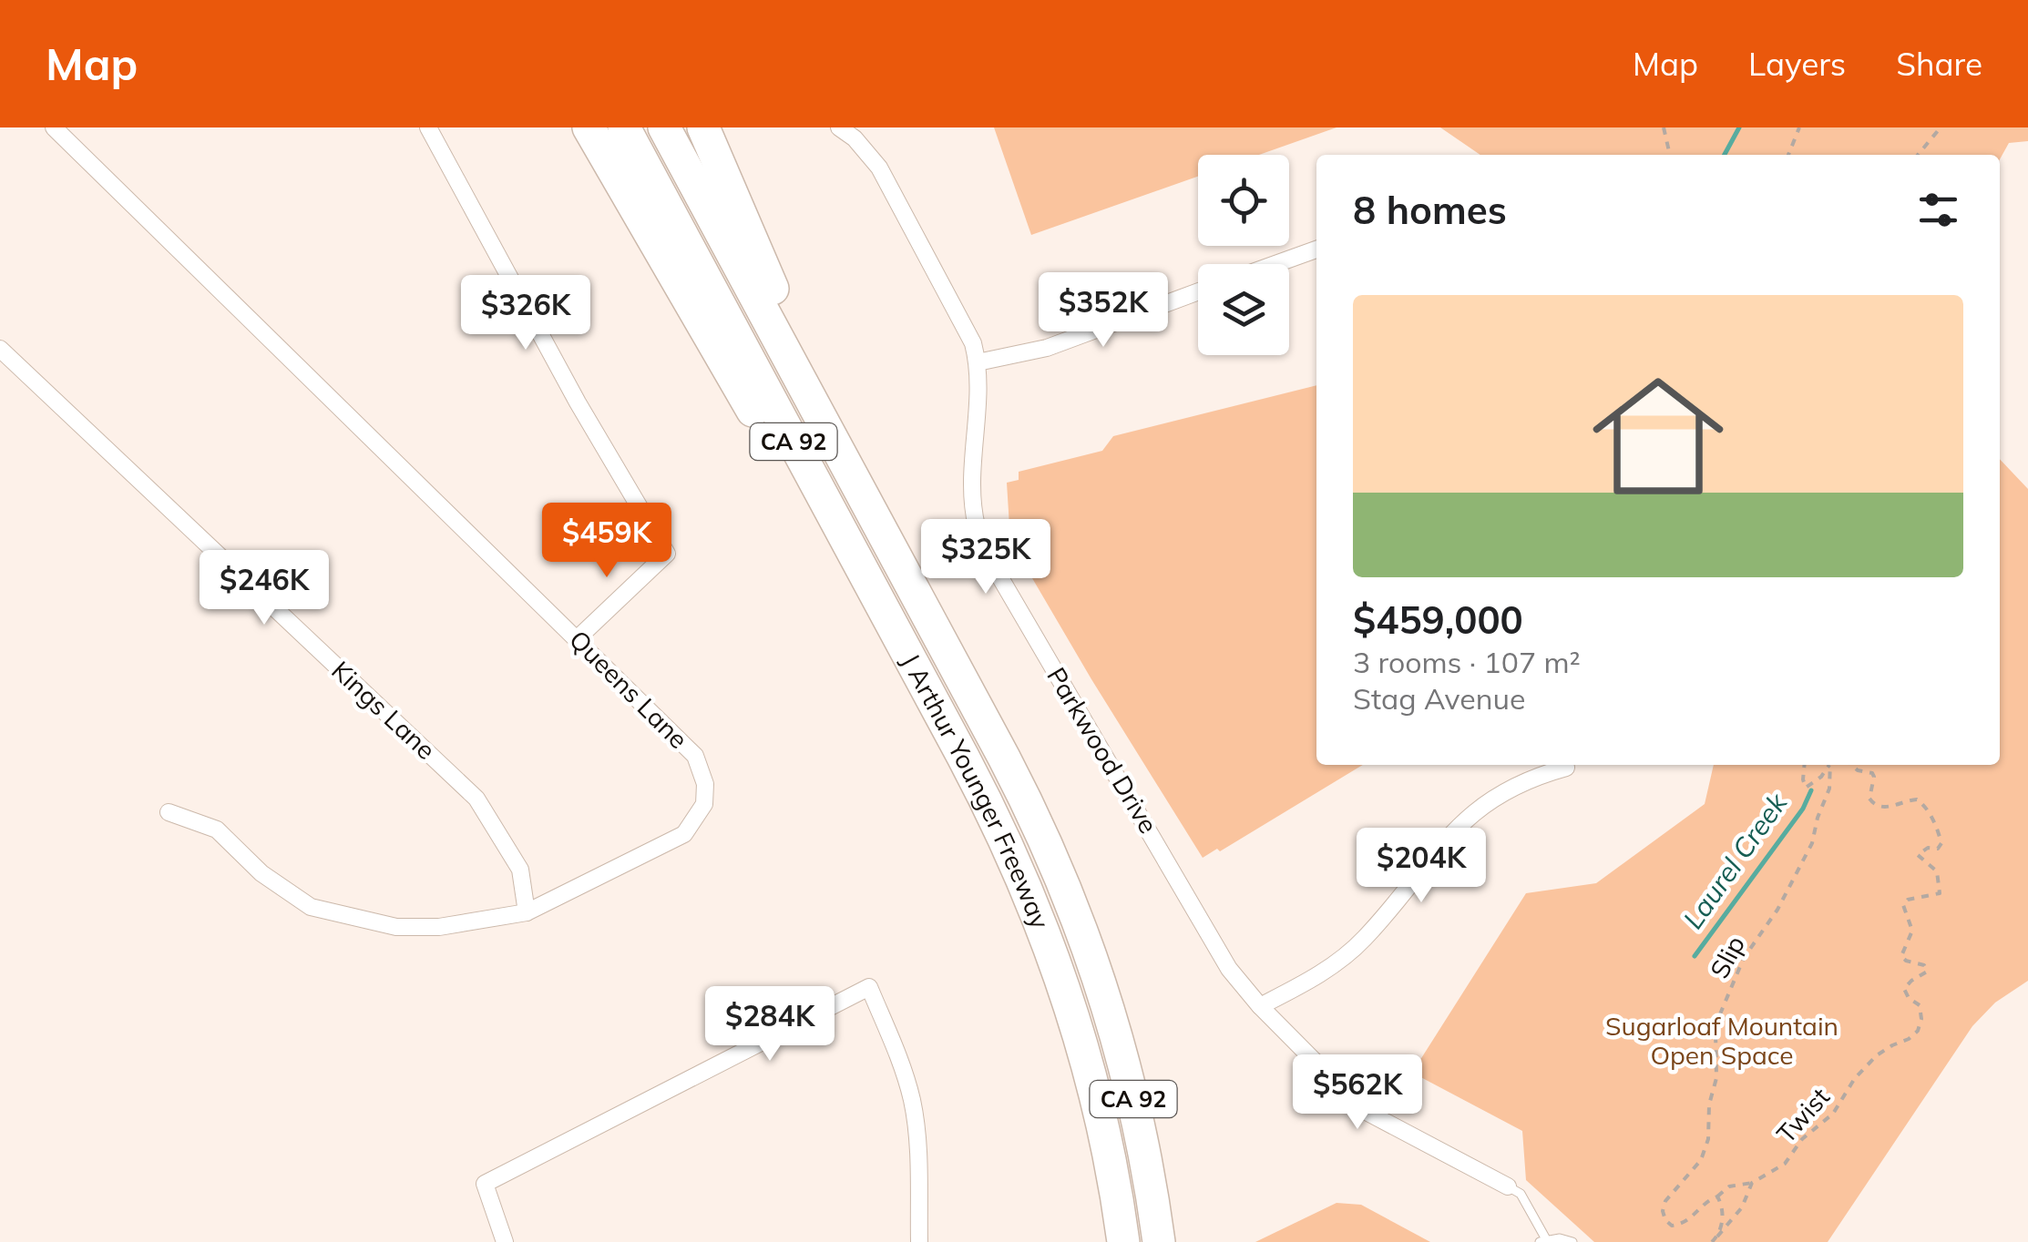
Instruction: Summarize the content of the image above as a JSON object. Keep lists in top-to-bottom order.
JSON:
{
  "streets": {
    "highway": ["CA 92", "J Arthur Younger Freeway"],
    "street": ["Queens Lane", "Kings Lane", "Parkwood Drive"],
    "path": ["Slip", "Twist"]
  },
  "crossings": [
    ["Queens Lane", "Kings Lane"]
  ],
  "water": ["Laurel Creek"],
  "parks": ["Sugarloaf Mountain Open Space"],
  "page": {
    "header": "Map",
    "nav": ["Map", "Layers", "Share"],
    "heading": "8 homes",
    "list": [
      {
        "name": "$459,000",
        "note": "3 rooms · 107 m² · Stag Avenue"
      }
    ],
    "price": [
      "$352K",
      "$326K",
      "$459K",
      "$325K",
      "$246K",
      "$204K",
      "$284K",
      "$562K"
    ]
  }
}
